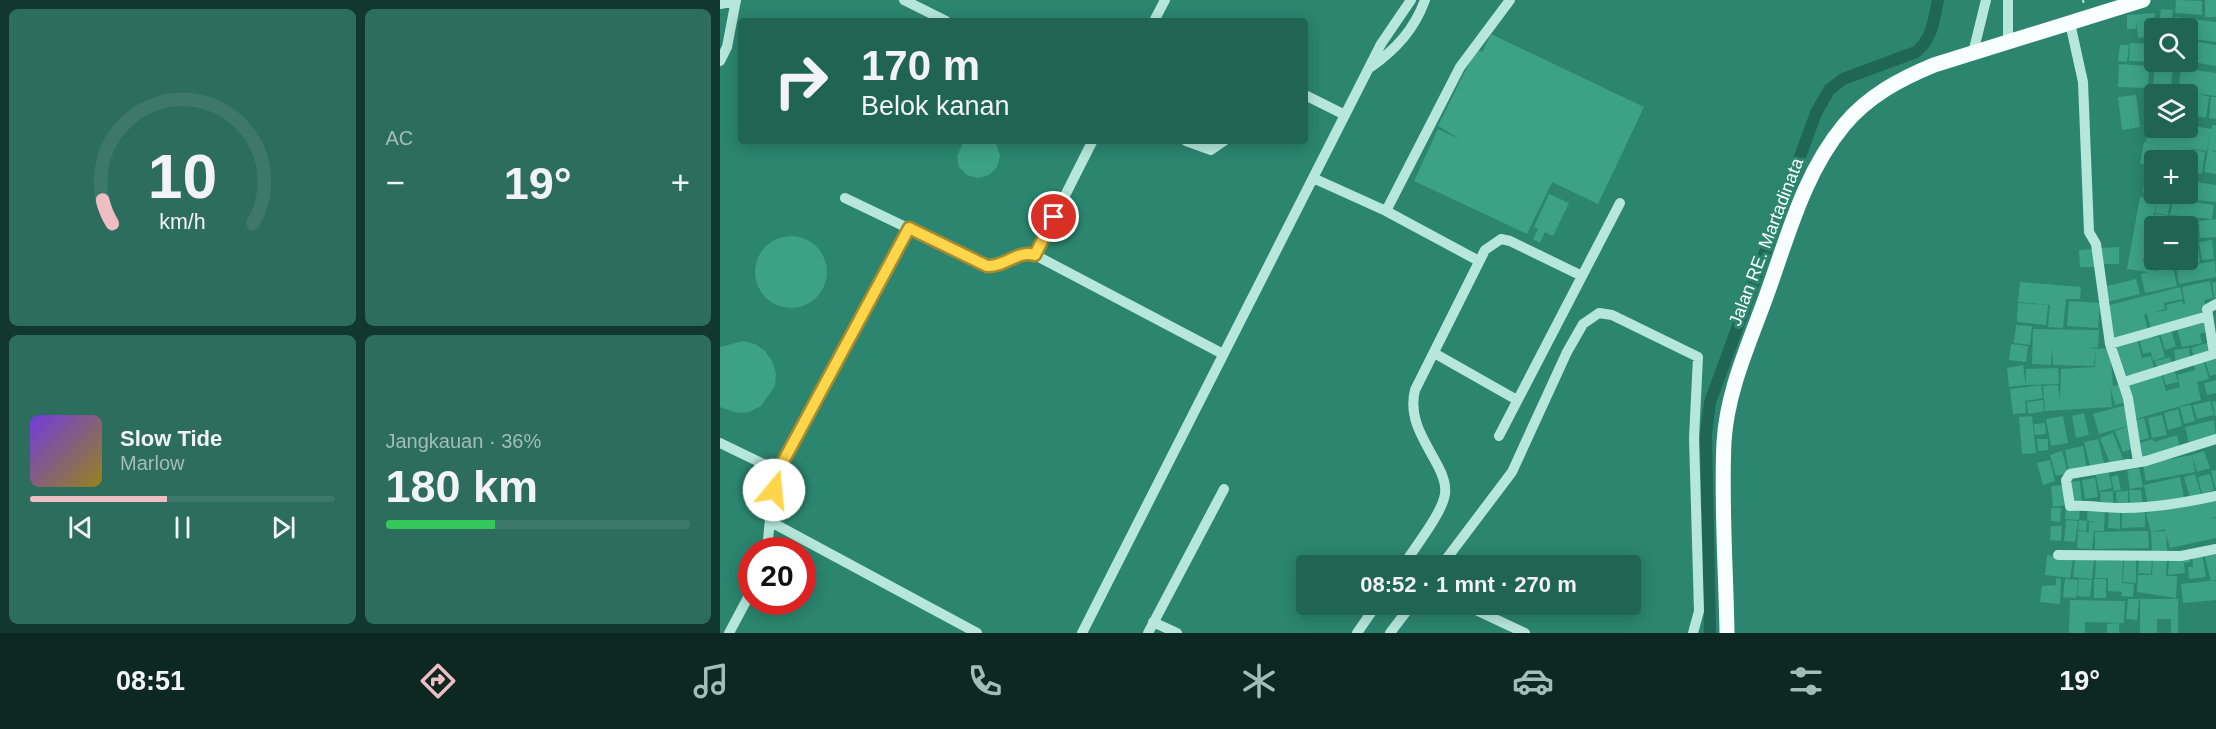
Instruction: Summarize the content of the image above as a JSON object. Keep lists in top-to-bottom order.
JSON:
{
  "streets": {
    "main road": ["Jalan RE. Martadinata"]
  },
  "page": {
    "tile": [
      "AC",
      ["Jangkauan · 36%", "180 km"]
    ],
    "map_buttons": ["+", "−"],
    "turn": ["170 m", "Belok kanan"],
    "heat": ["−", "19°", "+"],
    "song": ["Slow Tide", "Marlow"],
    "limit": "20",
    "trip": "08:52 · 1 mnt · 270 m",
    "tabs": ["08:51", "19°"],
    "gauge": ["10", "km/h"]
  }
}
